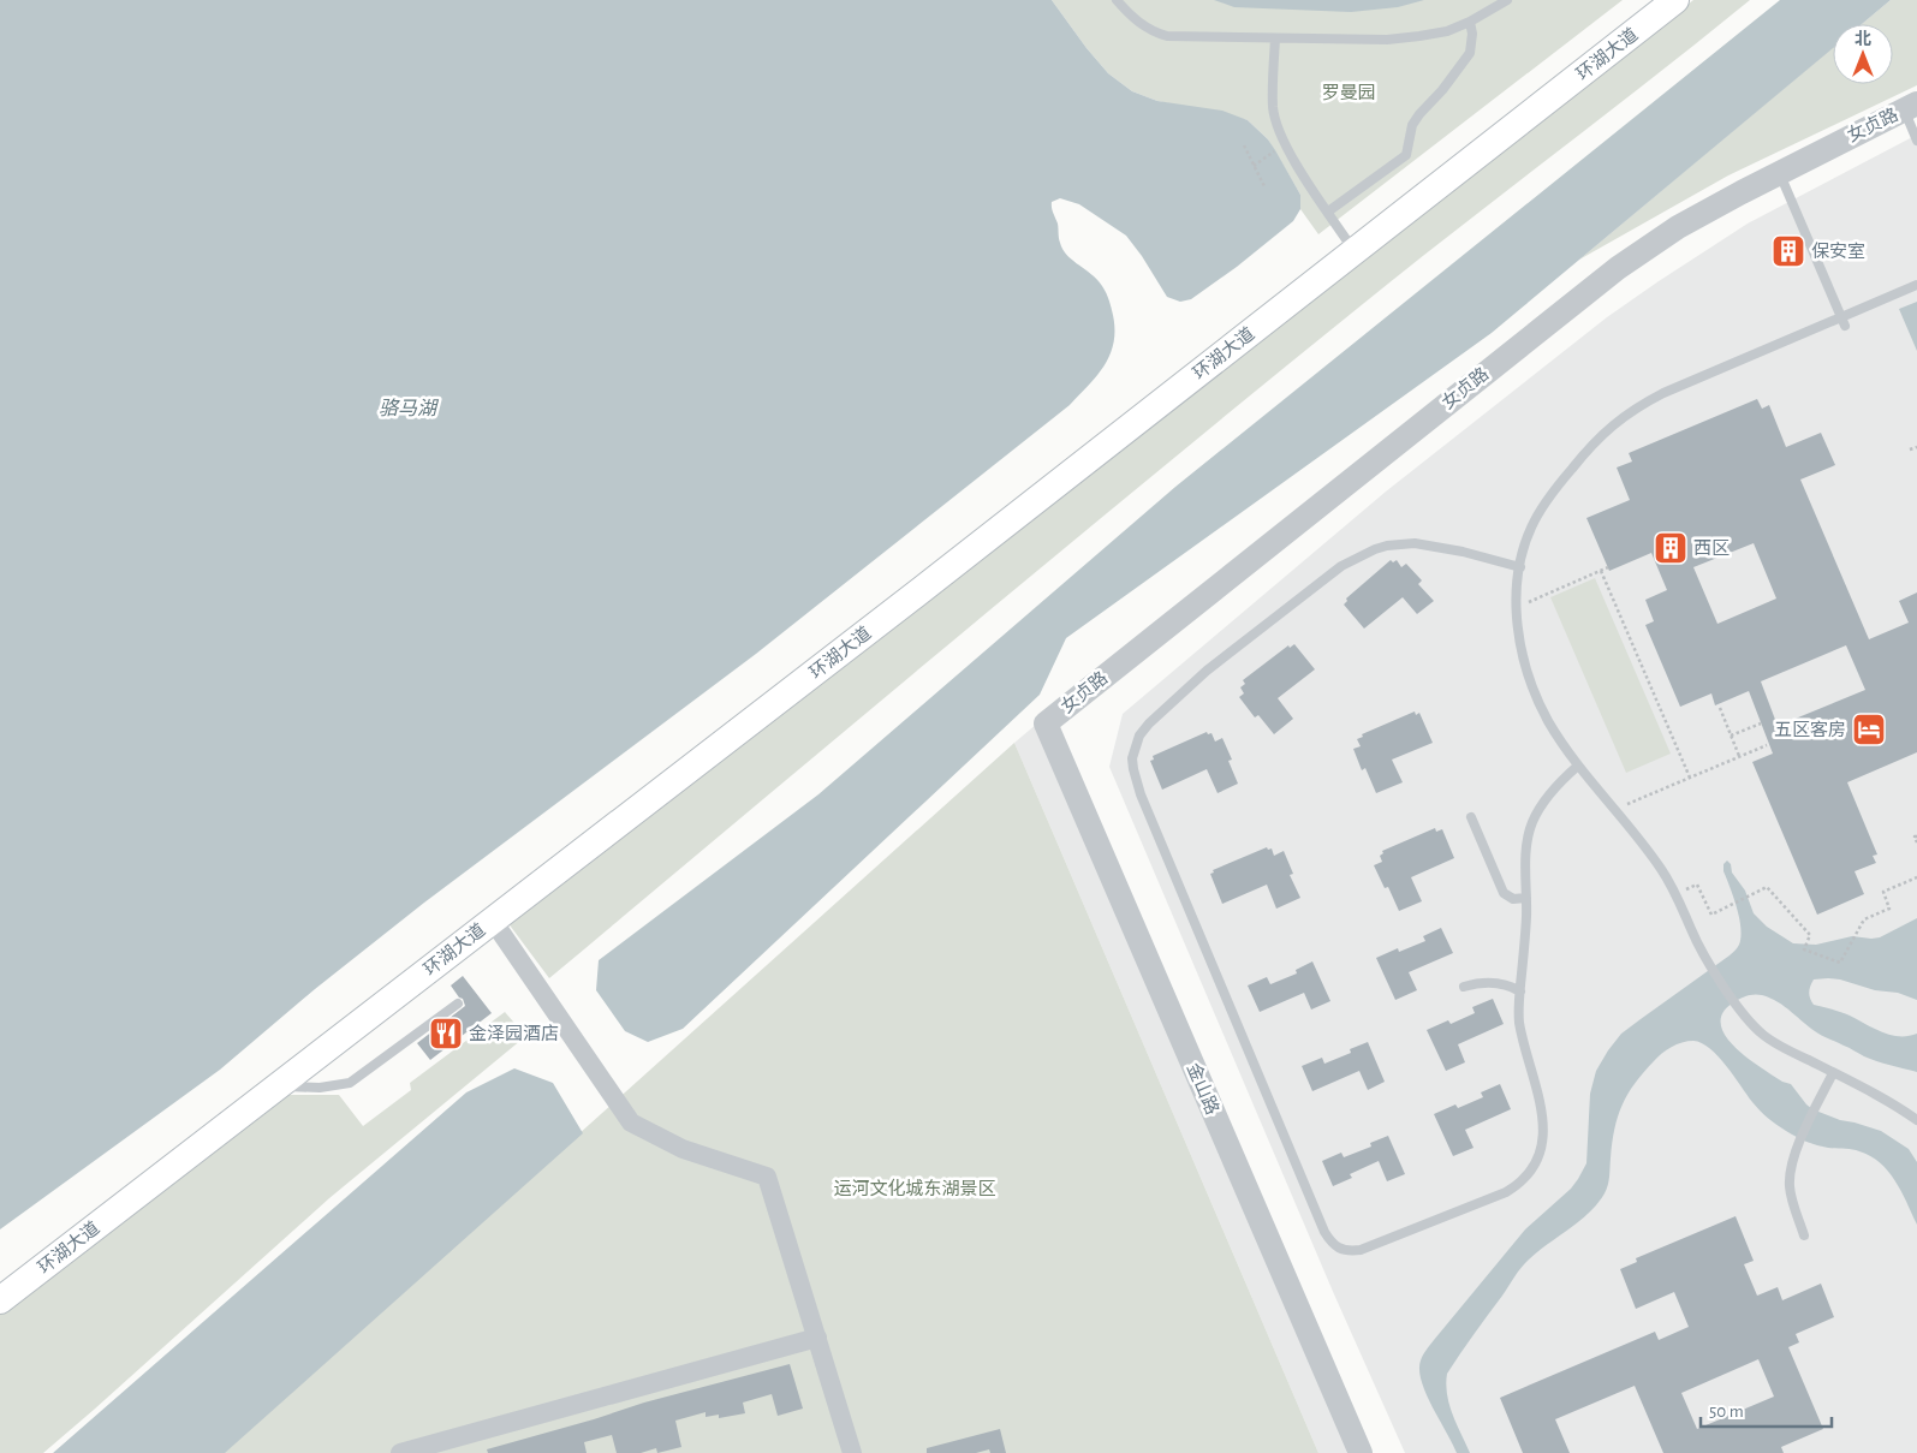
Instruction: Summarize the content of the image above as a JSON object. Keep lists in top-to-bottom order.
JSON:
{
  "streets": {
    "main road": ["环湖大道"],
    "street": ["女贞路", "金山路"]
  },
  "crossings": [
    ["女贞路", "金山路"]
  ],
  "water": ["骆马湖"],
  "parks": ["罗曼园", "运河文化城东湖景区"],
  "places": {
    "building": ["保安室", "西区"],
    "hotel": ["五区客房"],
    "restaurant": ["金泽园酒店"]
  },
  "scale_bar": "50 m",
  "north": "top"
}
